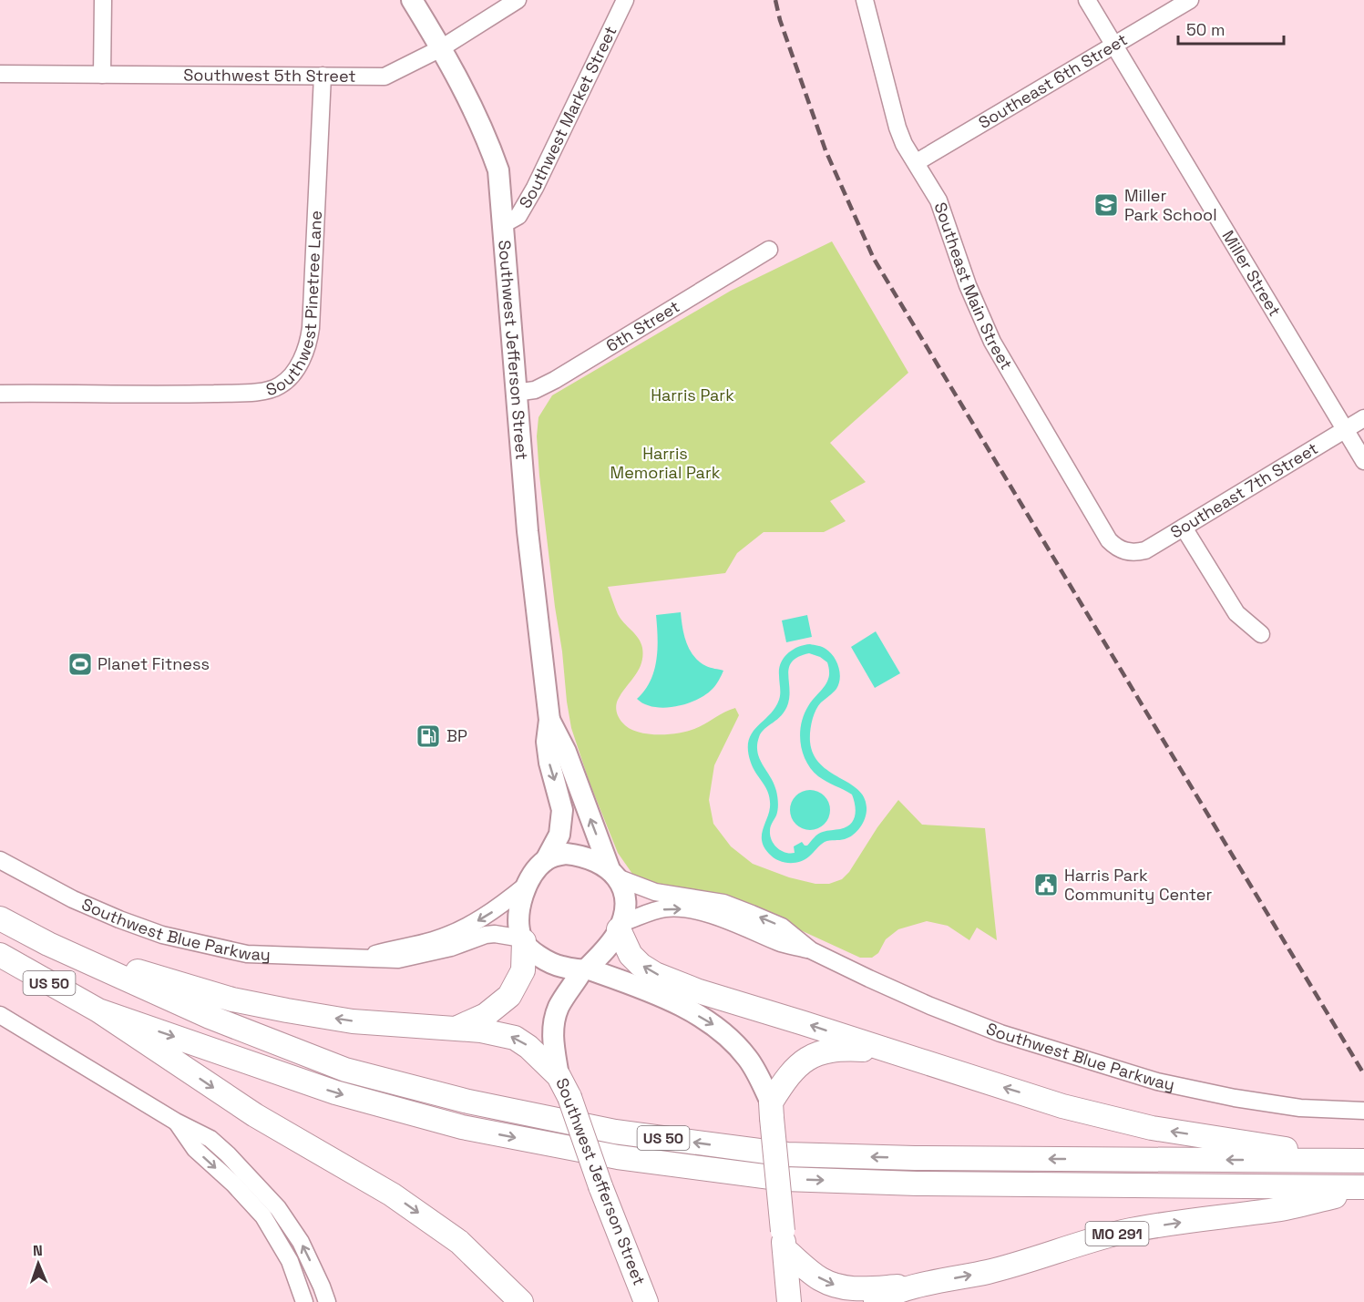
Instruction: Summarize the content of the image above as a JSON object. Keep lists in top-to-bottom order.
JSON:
{
  "streets": {
    "highway": ["Southwest Jefferson Street", "US 50", "MO 291"],
    "street": [
      "Southwest 5th Street",
      "Southeast 6th Street",
      "Southwest Market Street",
      "Miller Street",
      "Southeast Main Street",
      "Southwest Pinetree Lane",
      "6th Street",
      "Southeast 7th Street",
      "Southwest Blue Parkway"
    ]
  },
  "crossings": [
    ["Southwest 5th Street", "Southwest Pinetree Lane"],
    ["Southwest 5th Street", "Southwest Jefferson Street"],
    ["Southeast 6th Street", "Miller Street"],
    ["Southeast 6th Street", "Southeast Main Street"],
    ["Southwest Market Street", "Southwest Jefferson Street"],
    ["Miller Street", "Southeast 7th Street"],
    ["Southeast Main Street", "Southeast 7th Street"],
    ["6th Street", "Southwest Jefferson Street"],
    ["Southwest Jefferson Street", "Southwest Blue Parkway"],
    ["US 50", "MO 291"]
  ],
  "parks": ["Harris Park", "Harris Memorial Park"],
  "places": {
    "school or university": ["Miller Park School"],
    "sports": ["Planet Fitness"],
    "fuel station": ["BP"],
    "public building": ["Harris Park Community Center"]
  },
  "scale_bar": "50 m",
  "north": "top"
}
